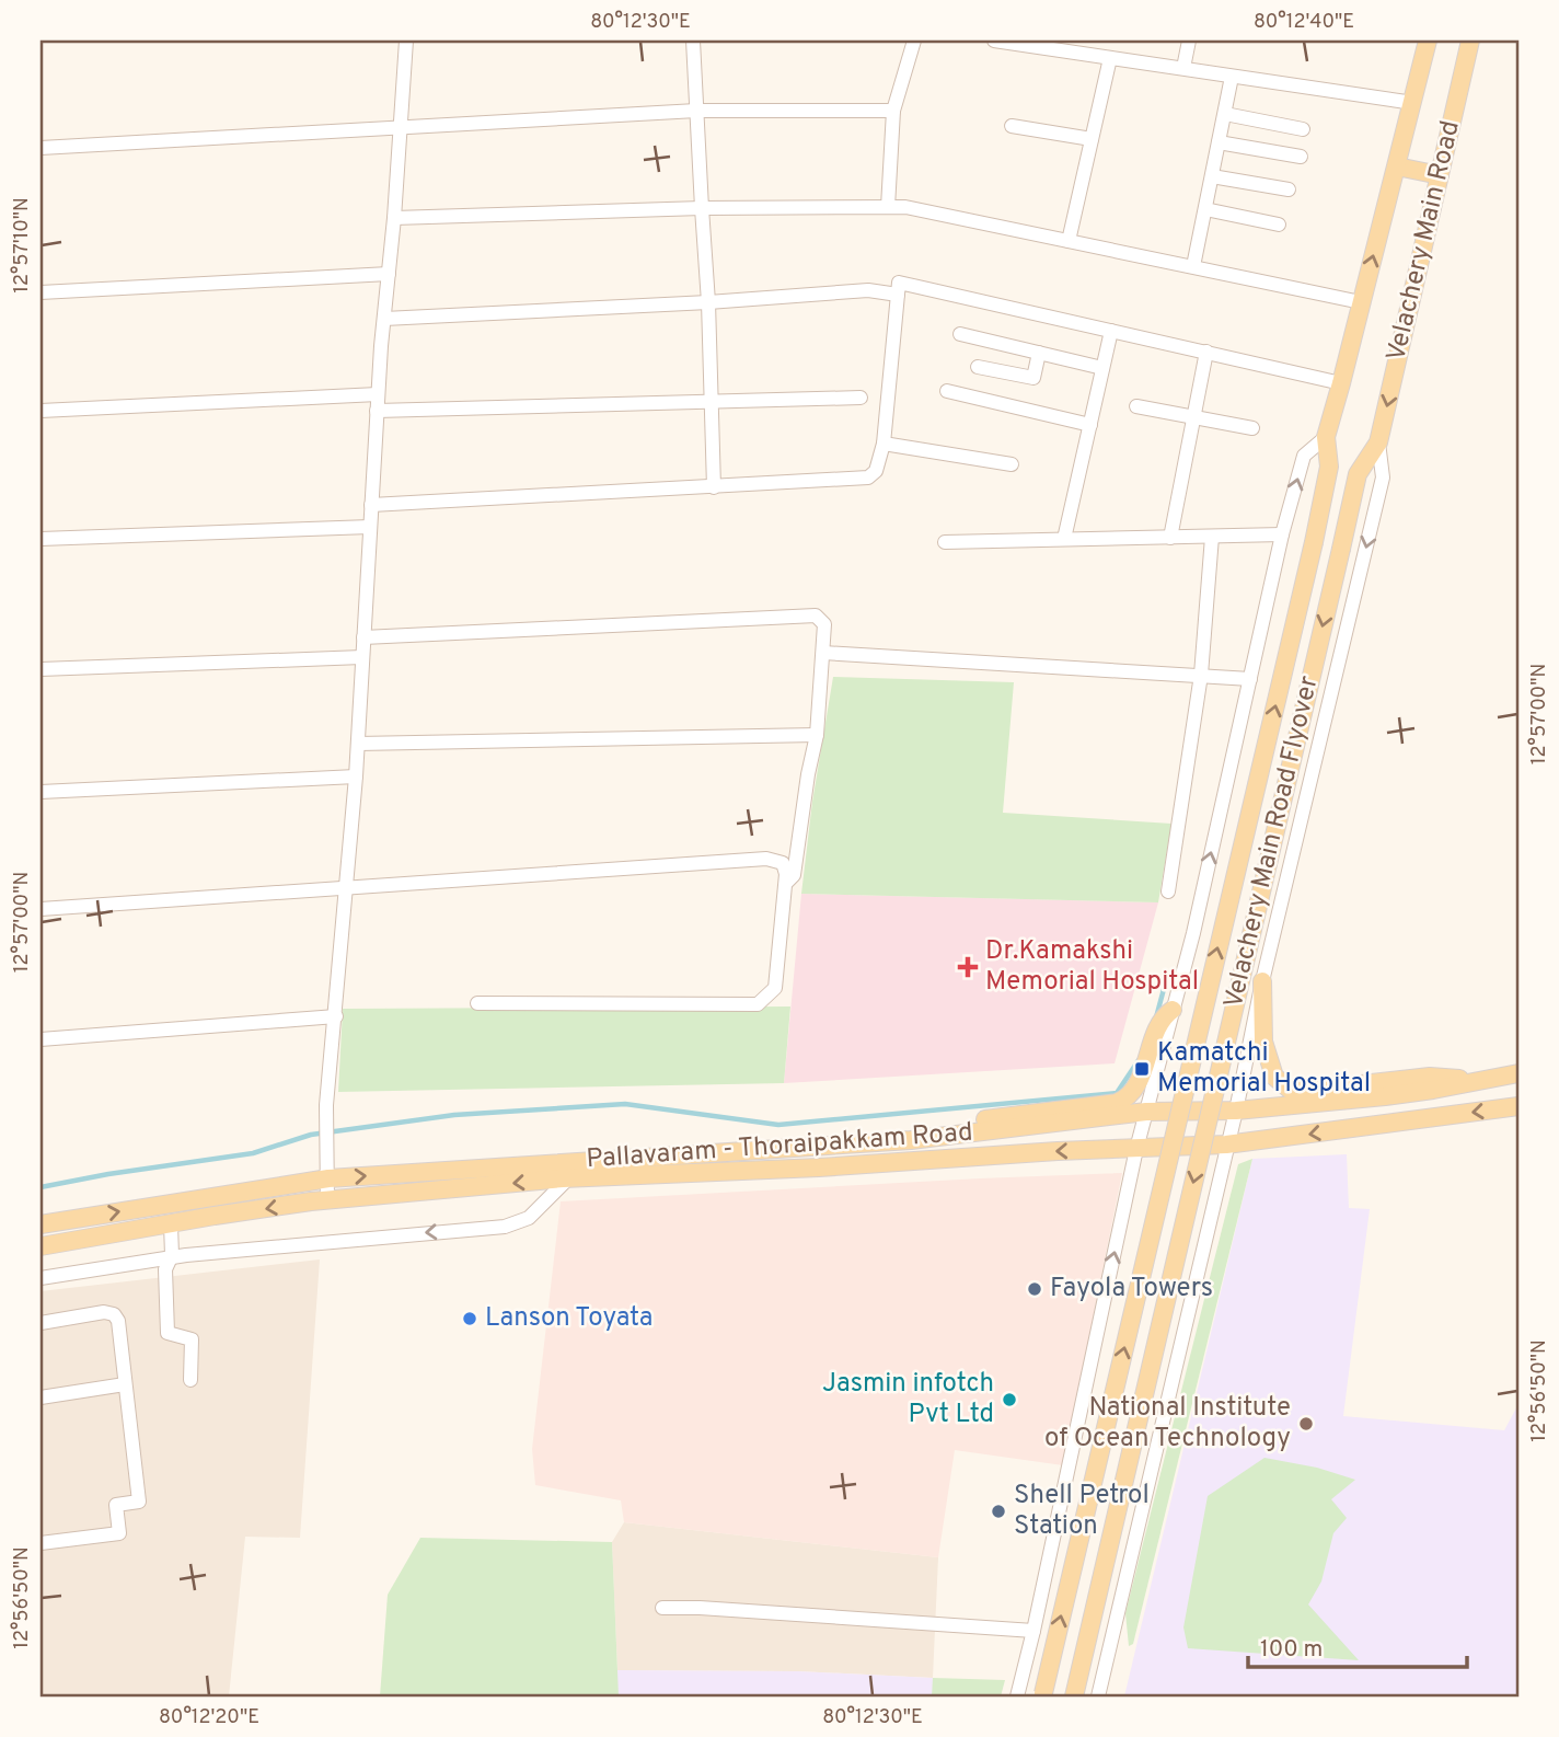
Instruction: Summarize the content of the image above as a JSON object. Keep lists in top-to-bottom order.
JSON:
{
  "streets": {
    "main road": ["Velachery Main Road", "Velachery Main Road Flyover", "Pallavaram - Thoraipakkam Road"]
  },
  "crossings": [
    ["Velachery Main Road", "Velachery Main Road Flyover"]
  ],
  "places": {
    "health": ["Dr.Kamakshi Memorial Hospital"],
    "transit": ["Kamatchi Memorial Hospital"],
    "other": [
      "Fayola Towers",
      "Lanson Toyata",
      "Jasmin infotch Pvt Ltd",
      "National Institute of Ocean Technology",
      "Shell Petrol Station"
    ]
  },
  "scale_bar": "100 m",
  "coordinates": [
    "80°12'30\"E",
    "80°12'40\"E",
    "12°57'10\"N",
    "12°57'00\"N",
    "12°56'50\"N",
    "80°12'20\"E"
  ]
}
